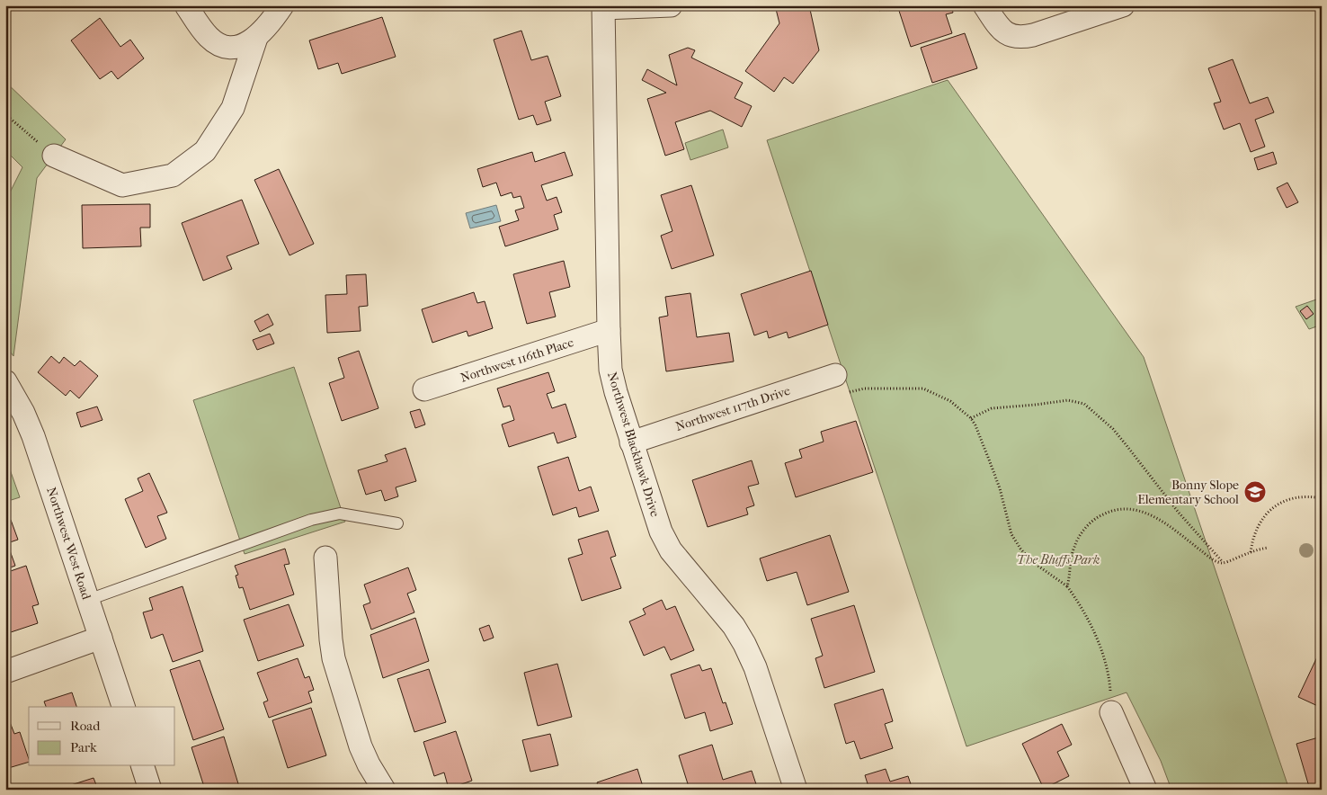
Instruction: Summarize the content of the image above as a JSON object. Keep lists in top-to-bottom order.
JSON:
{
  "streets": {
    "street": [
      "Northwest 116th Place",
      "Northwest 117th Drive",
      "Northwest Blackhawk Drive",
      "Northwest West Road"
    ]
  },
  "crossings": [
    ["Northwest 116th Place", "Northwest Blackhawk Drive"],
    ["Northwest 117th Drive", "Northwest Blackhawk Drive"]
  ],
  "parks": ["The Bluffs Park"],
  "places": {
    "school or university": ["Bonny Slope Elementary School"]
  },
  "legend": ["Road", "Park"]
}
